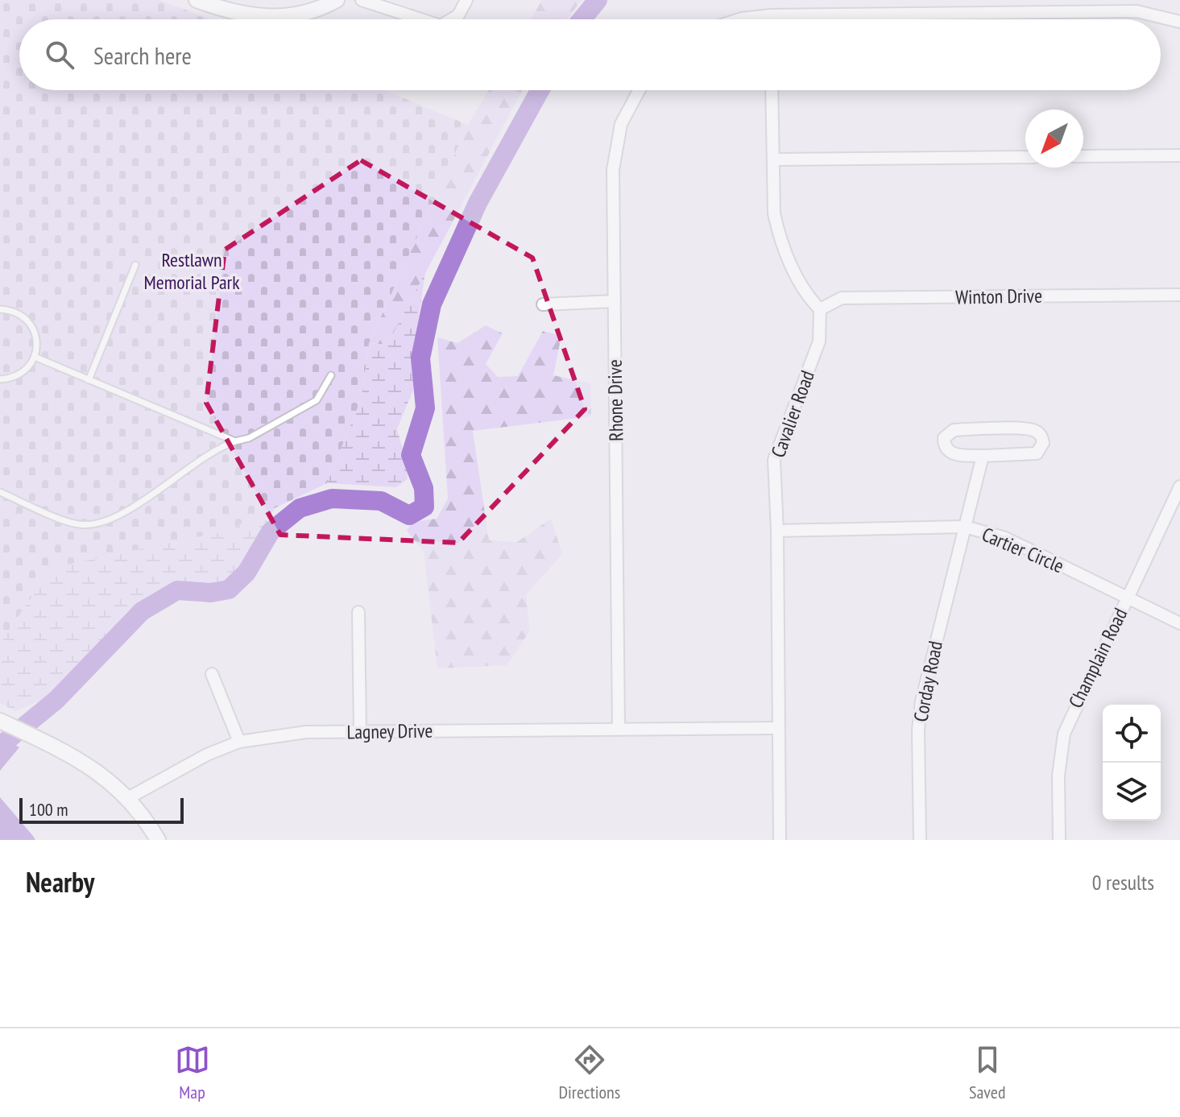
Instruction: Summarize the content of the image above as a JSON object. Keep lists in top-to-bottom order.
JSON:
{
  "streets": {
    "street": [
      "Winton Drive",
      "Rhone Drive",
      "Cavalier Road",
      "Cartier Circle",
      "Champlain Road",
      "Corday Road",
      "Lagney Drive"
    ]
  },
  "crossings": [
    ["Winton Drive", "Cavalier Road"],
    ["Rhone Drive", "Lagney Drive"],
    ["Cavalier Road", "Cartier Circle"],
    ["Cavalier Road", "Lagney Drive"],
    ["Cartier Circle", "Champlain Road"],
    ["Cartier Circle", "Corday Road"]
  ],
  "parks": ["Restlawn Memorial Park"],
  "scale_bar": "100 m",
  "north": "bottom left",
  "page": {
    "search": "Search here",
    "scale": "100 m",
    "heading": ["Nearby", "0 results"],
    "nav": ["Map", "Directions", "Saved"]
  }
}
